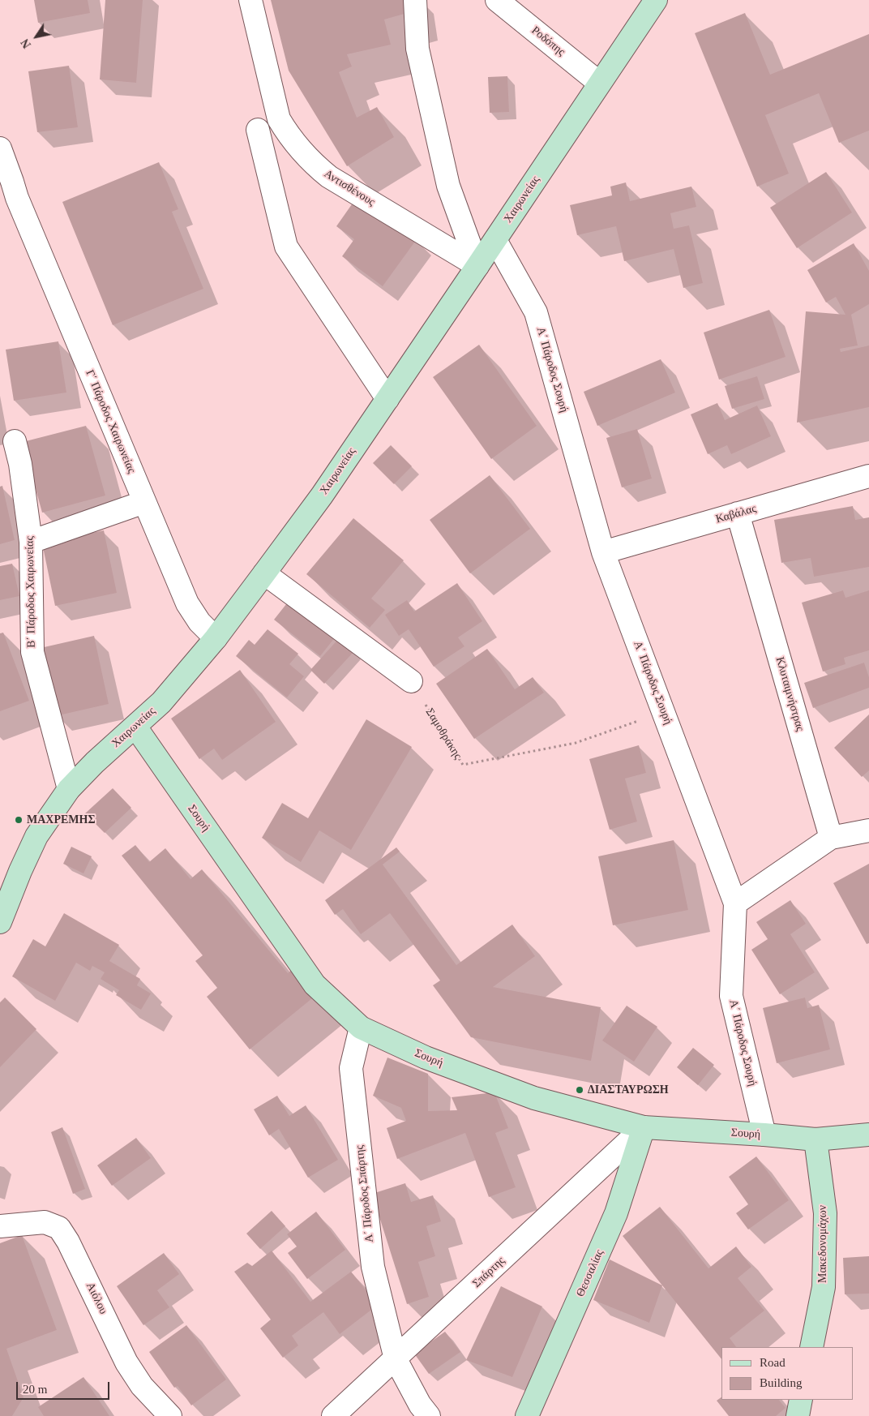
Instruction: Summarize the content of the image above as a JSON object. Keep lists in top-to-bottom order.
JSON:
{
  "streets": {
    "street": [
      "Ροδόπης",
      "Αντισθένους",
      "Χαιρωνείας",
      "Α΄ Πάροδος Σουρή",
      "Γ΄ Πάροδος Χαιρωνείας",
      "Καβάλας",
      "Β΄ Πάροδος Χαιρωνείας",
      "Κλυταιμνήστρας",
      "Σουρή",
      "Α΄ Πάροδος Σπάρτης",
      "Μακεδονομάχων",
      "Σπάρτης",
      "Θεσσαλίας",
      "Αιόλου"
    ],
    "path": ["Σαμοθράκης"]
  },
  "crossings": [
    ["Ροδόπης", "Χαιρωνείας"],
    ["Αντισθένους", "Χαιρωνείας"],
    ["Χαιρωνείας", "Α΄ Πάροδος Σουρή"],
    ["Χαιρωνείας", "Γ΄ Πάροδος Χαιρωνείας"],
    ["Χαιρωνείας", "Β΄ Πάροδος Χαιρωνείας"],
    ["Χαιρωνείας", "Σουρή"],
    ["Α΄ Πάροδος Σουρή", "Καβάλας"],
    ["Α΄ Πάροδος Σουρή", "Σαμοθράκης"],
    ["Α΄ Πάροδος Σουρή", "Σουρή"],
    ["Καβάλας", "Κλυταιμνήστρας"],
    ["Σουρή", "Α΄ Πάροδος Σπάρτης"],
    ["Σουρή", "Μακεδονομάχων"],
    ["Σουρή", "Σπάρτης"],
    ["Σουρή", "Θεσσαλίας"],
    ["Α΄ Πάροδος Σπάρτης", "Σπάρτης"],
    ["Σπάρτης", "Θεσσαλίας"]
  ],
  "places": ["ΜΑΧΡΕΜΗΣ", "ΔΙΑΣΤΑΥΡΩΣΗ"],
  "legend": ["Road", "Building"],
  "scale_bar": "20 m",
  "north": "bottom left"
}
